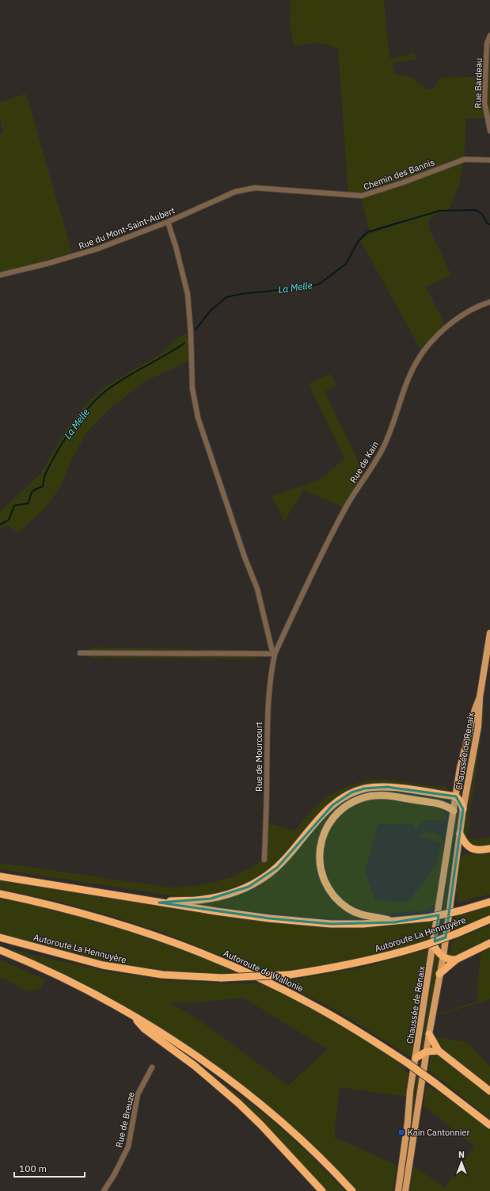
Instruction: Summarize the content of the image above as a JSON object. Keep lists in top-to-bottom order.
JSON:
{
  "streets": {
    "highway": ["Autoroute La Hennuyère", "Autoroute de Wallonie"],
    "main road": ["Chaussée de Renaix"],
    "street": [
      "Rue Bardeau",
      "Chemin des Bannis",
      "Rue du Mont-Saint-Aubert",
      "Rue de Kain",
      "Rue de Mourcourt",
      "Rue de Breuze"
    ]
  },
  "crossings": [
    ["Chemin des Bannis", "Rue du Mont-Saint-Aubert"],
    ["Rue de Kain", "Rue de Mourcourt"]
  ],
  "water": ["La Melle"],
  "places": {
    "transit": ["Kain Cantonnier"]
  },
  "scale_bar": "100 m",
  "north": "top"
}
